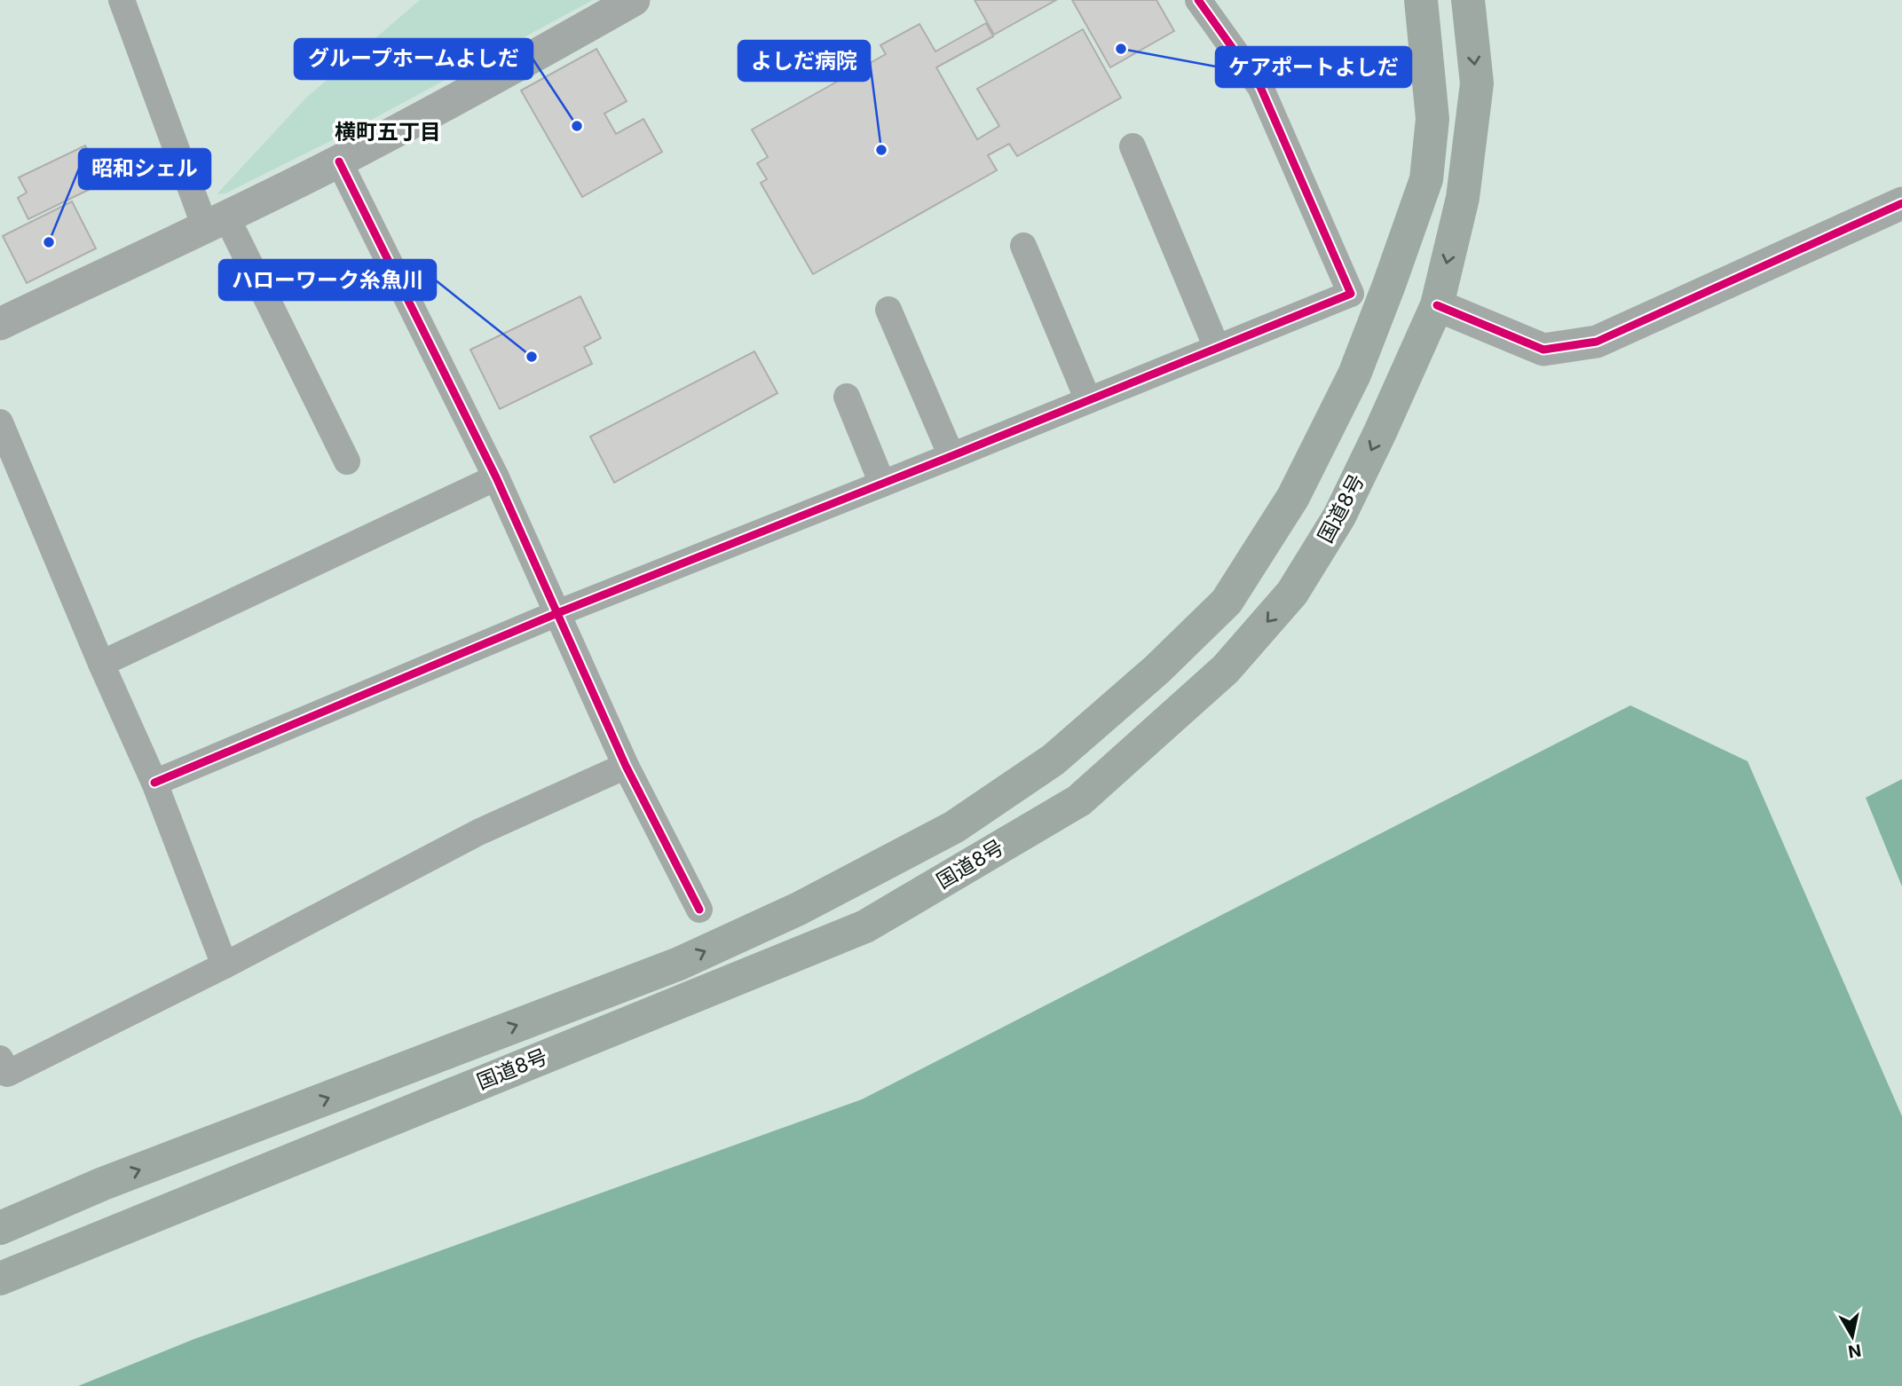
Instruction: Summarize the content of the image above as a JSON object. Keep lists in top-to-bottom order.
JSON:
{
  "streets": {
    "highway": ["国道8号"]
  },
  "districts": ["横町五丁目"],
  "places": [
    "ケアポートよしだ",
    "グループホームよしだ",
    "よしだ病院",
    "昭和シェル",
    "ハローワーク糸魚川"
  ],
  "north": "bottom"
}
